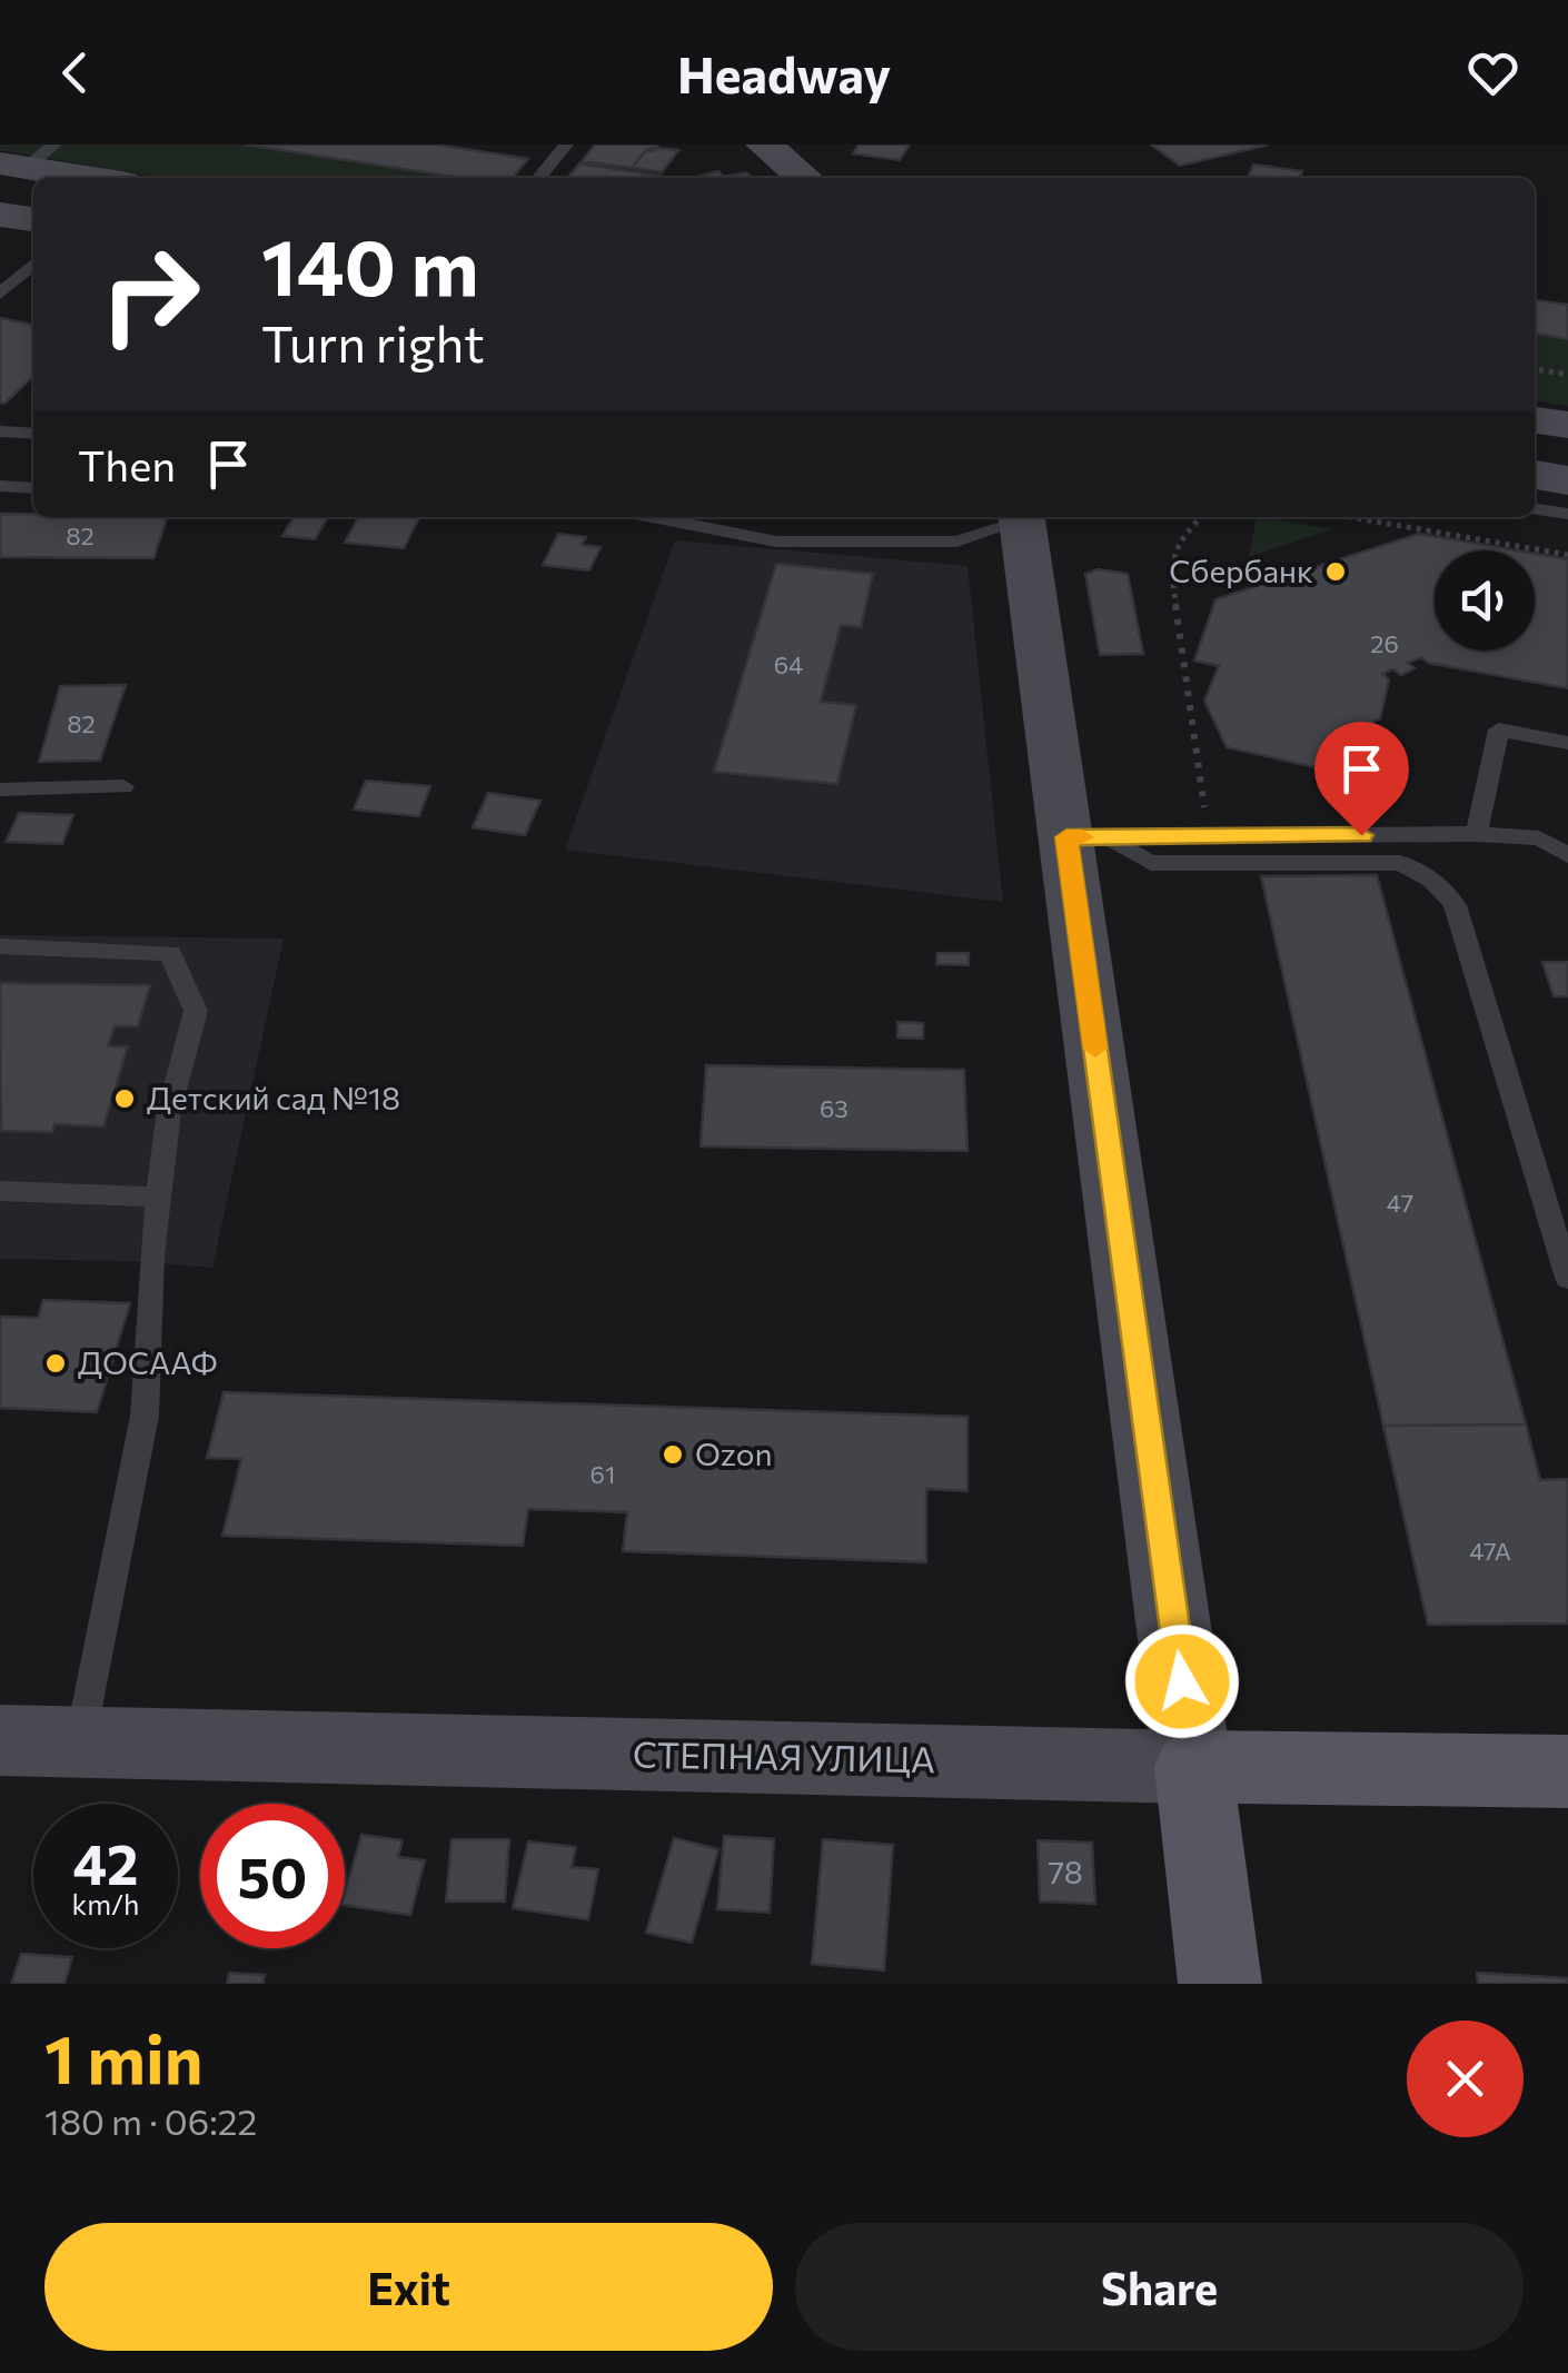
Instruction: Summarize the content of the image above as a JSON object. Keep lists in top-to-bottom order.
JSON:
{
  "streets": {
    "main road": ["СТЕПНАЯ УЛИЦА"]
  },
  "places": [
    "Сбербанк",
    "Детский сад №18",
    "ДОСААФ",
    "Ozon"
  ],
  "house_numbers": [
    "82",
    "26",
    "64",
    "82",
    "63",
    "47",
    "61",
    "47А",
    "78"
  ],
  "page": {
    "header": "Headway",
    "turn": ["140 m", "Turn right"],
    "then": "Then",
    "speed": "42 km/h",
    "limit": "50",
    "heading": ["1 min", "180 m · 06:22"],
    "buttons": ["Exit", "Share"]
  }
}
